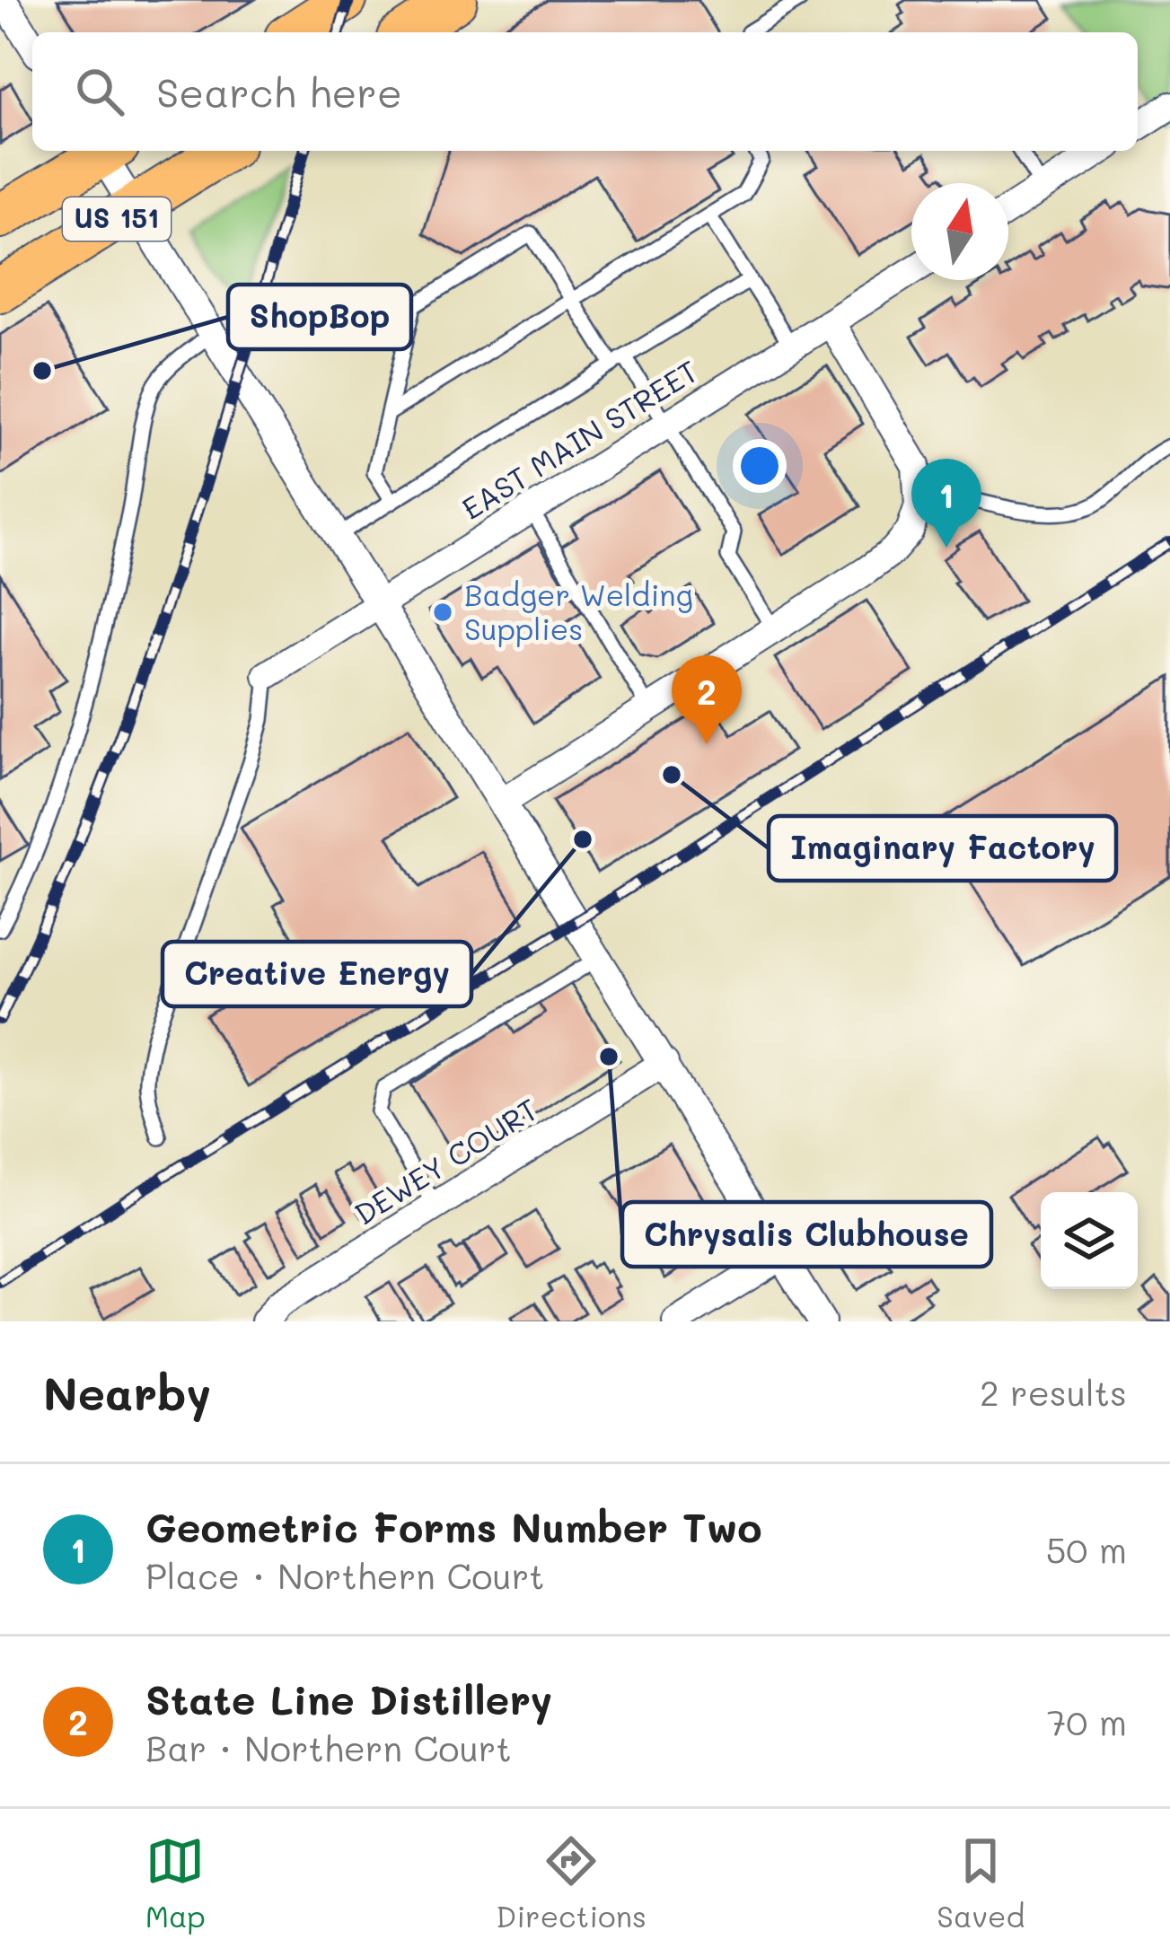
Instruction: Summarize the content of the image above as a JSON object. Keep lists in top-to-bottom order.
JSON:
{
  "streets": {
    "main road": ["US 151"],
    "street": ["EAST MAIN STREET", "DEWEY COURT"]
  },
  "places": [
    "ShopBop",
    "Badger Welding Supplies",
    "Imaginary Factory",
    "Creative Energy",
    "Chrysalis Clubhouse"
  ],
  "north": "top",
  "page": {
    "search": "Search here",
    "pins": ["1", "2"],
    "heading": ["Nearby", "2 results"],
    "list": [
      {
        "mark": "1",
        "name": "Geometric Forms Number Two",
        "note": "Place · Northern Court",
        "value": "50 m"
      },
      {
        "mark": "2",
        "name": "State Line Distillery",
        "note": "Bar · Northern Court",
        "value": "70 m"
      }
    ],
    "nav": ["Map", "Directions", "Saved"]
  }
}
